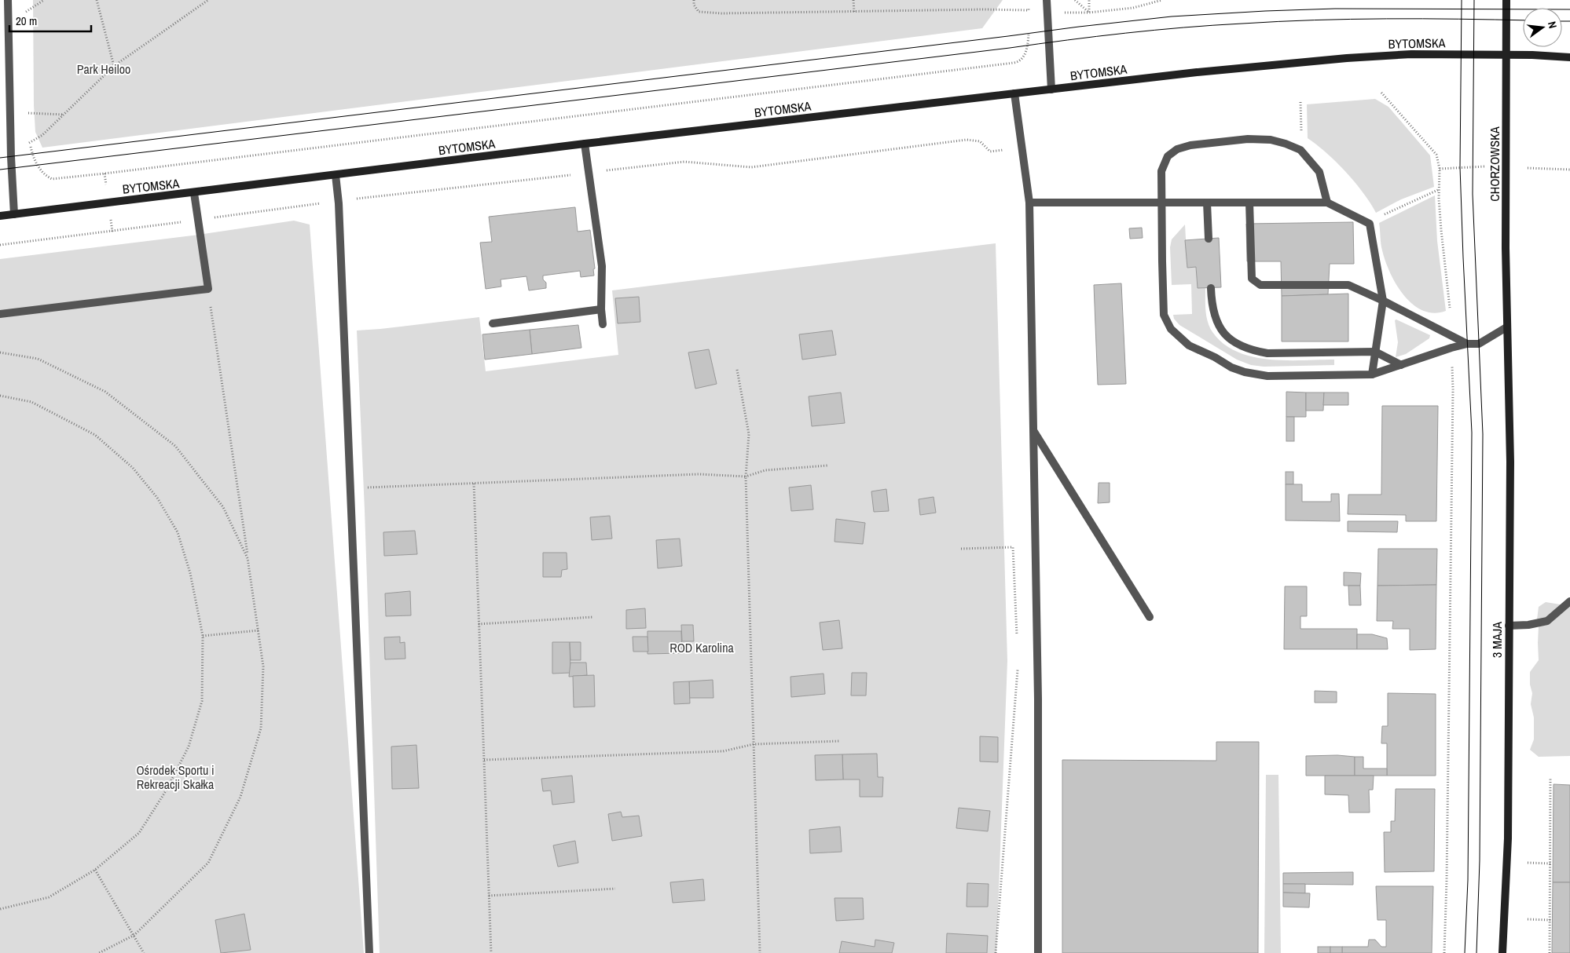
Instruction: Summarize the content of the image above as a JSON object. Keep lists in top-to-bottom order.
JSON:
{
  "streets": {
    "main road": ["BYTOMSKA", "CHORZOWSKA", "3 MAJA"]
  },
  "crossings": [
    ["BYTOMSKA", "CHORZOWSKA"],
    ["CHORZOWSKA", "3 MAJA"]
  ],
  "parks": ["Park Heiloo", "ROD Karolina", "Ośrodek Sportu i Rekreacji Skałka"],
  "scale_bar": "20 m",
  "north": "right"
}
